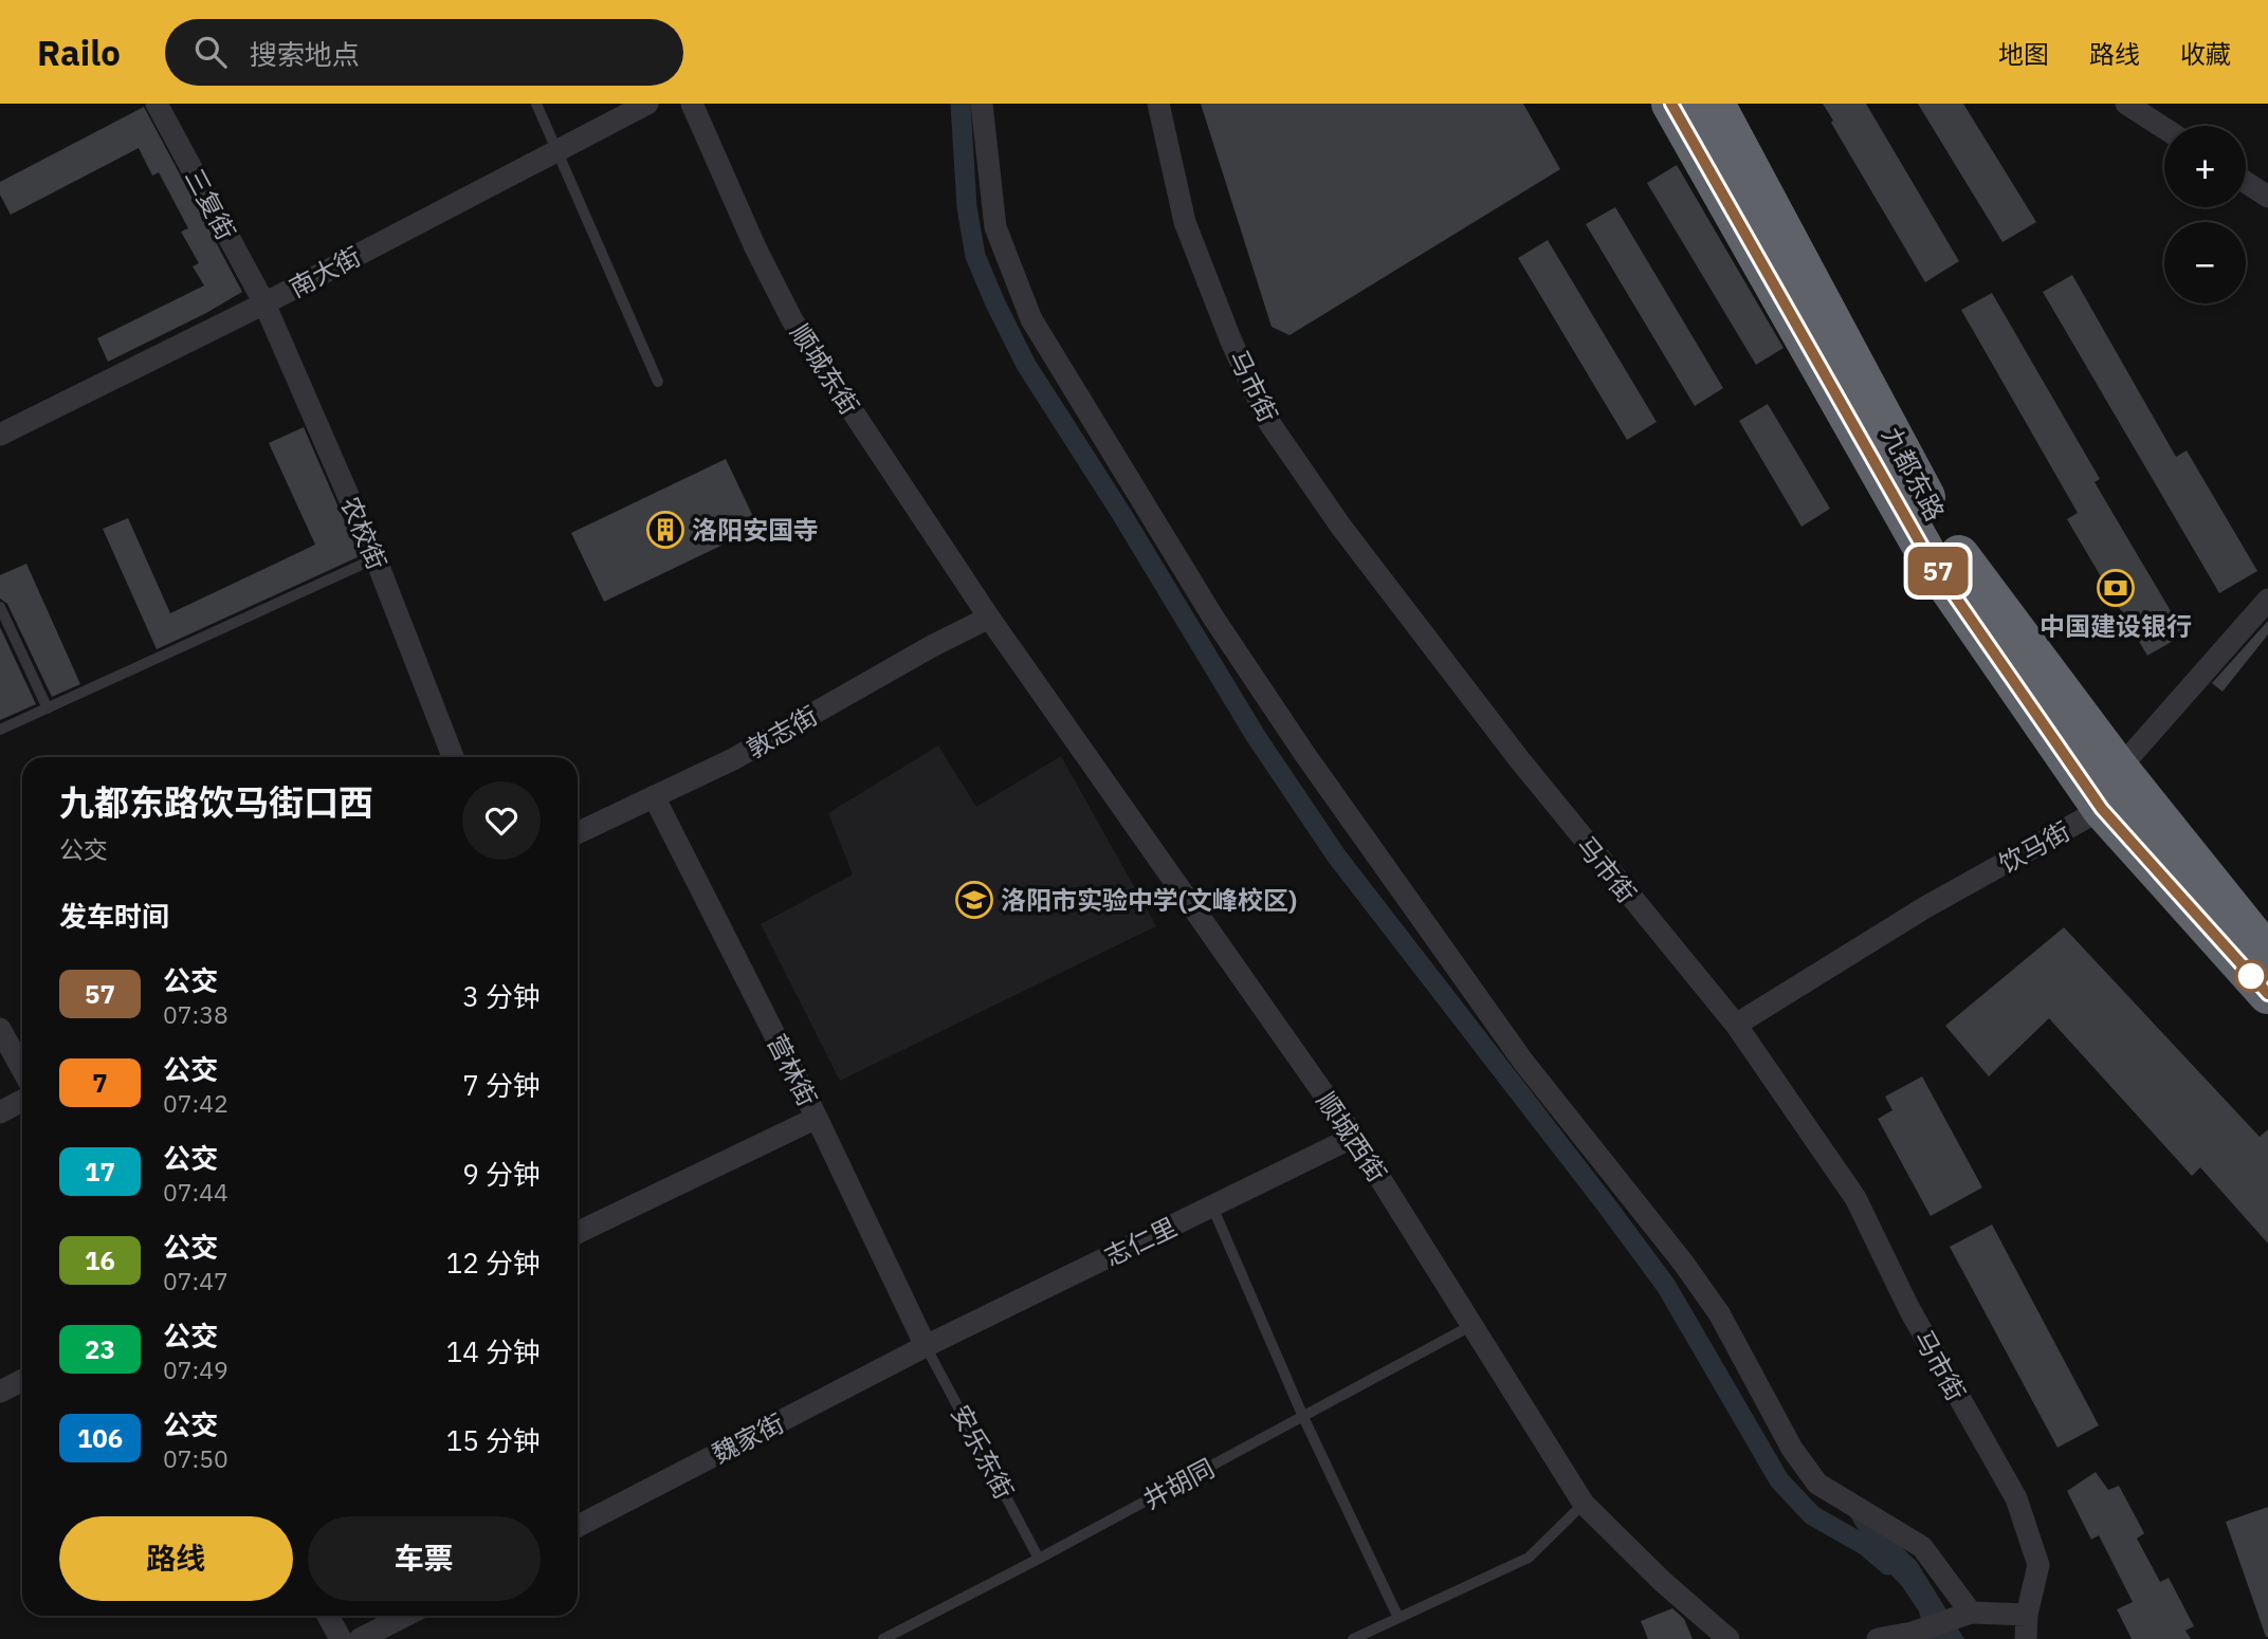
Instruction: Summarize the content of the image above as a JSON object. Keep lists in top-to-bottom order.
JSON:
{
  "streets": {
    "highway": ["九都东路"],
    "street": [
      "三复街",
      "南大街",
      "顺城东街",
      "马市街",
      "农校街",
      "敦志街",
      "饮马街",
      "营林街",
      "顺城西街",
      "志仁里",
      "魏家街"
    ],
    "lane": ["安乐东街", "井胡同"]
  },
  "crossings": [
    ["三复街", "南大街"],
    ["三复街", "农校街"],
    ["南大街", "农校街"],
    ["顺城东街", "敦志街"],
    ["顺城东街", "顺城西街"],
    ["马市街", "饮马街"],
    ["九都东路", "饮马街"],
    ["敦志街", "营林街"],
    ["敦志街", "顺城西街"],
    ["营林街", "志仁里"],
    ["营林街", "魏家街"],
    ["营林街", "安乐东街"],
    ["顺城西街", "志仁里"],
    ["顺城西街", "井胡同"],
    ["志仁里", "魏家街"],
    ["志仁里", "安乐东街"],
    ["魏家街", "安乐东街"],
    ["安乐东街", "井胡同"]
  ],
  "places": {
    "building": ["洛阳安国寺"],
    "bank": ["中国建设银行"],
    "school or university": ["洛阳市实验中学(文峰校区)"]
  },
  "lines": ["bus line 57"],
  "page": {
    "header": "Railo",
    "search": "搜索地点",
    "nav": ["地图", "路线", "收藏"],
    "on_map": "57",
    "map_buttons": ["+", "−"],
    "heading": [
      ["九都东路饮马街口西", "公交"],
      "发车时间"
    ],
    "list": [
      {
        "mark": "57",
        "name": "公交",
        "note": "07:38",
        "value": "3 分钟"
      },
      {
        "mark": "7",
        "name": "公交",
        "note": "07:42",
        "value": "7 分钟"
      },
      {
        "mark": "17",
        "name": "公交",
        "note": "07:44",
        "value": "9 分钟"
      },
      {
        "mark": "16",
        "name": "公交",
        "note": "07:47",
        "value": "12 分钟"
      },
      {
        "mark": "23",
        "name": "公交",
        "note": "07:49",
        "value": "14 分钟"
      },
      {
        "mark": "106",
        "name": "公交",
        "note": "07:50",
        "value": "15 分钟"
      }
    ],
    "buttons": ["路线", "车票"]
  }
}
